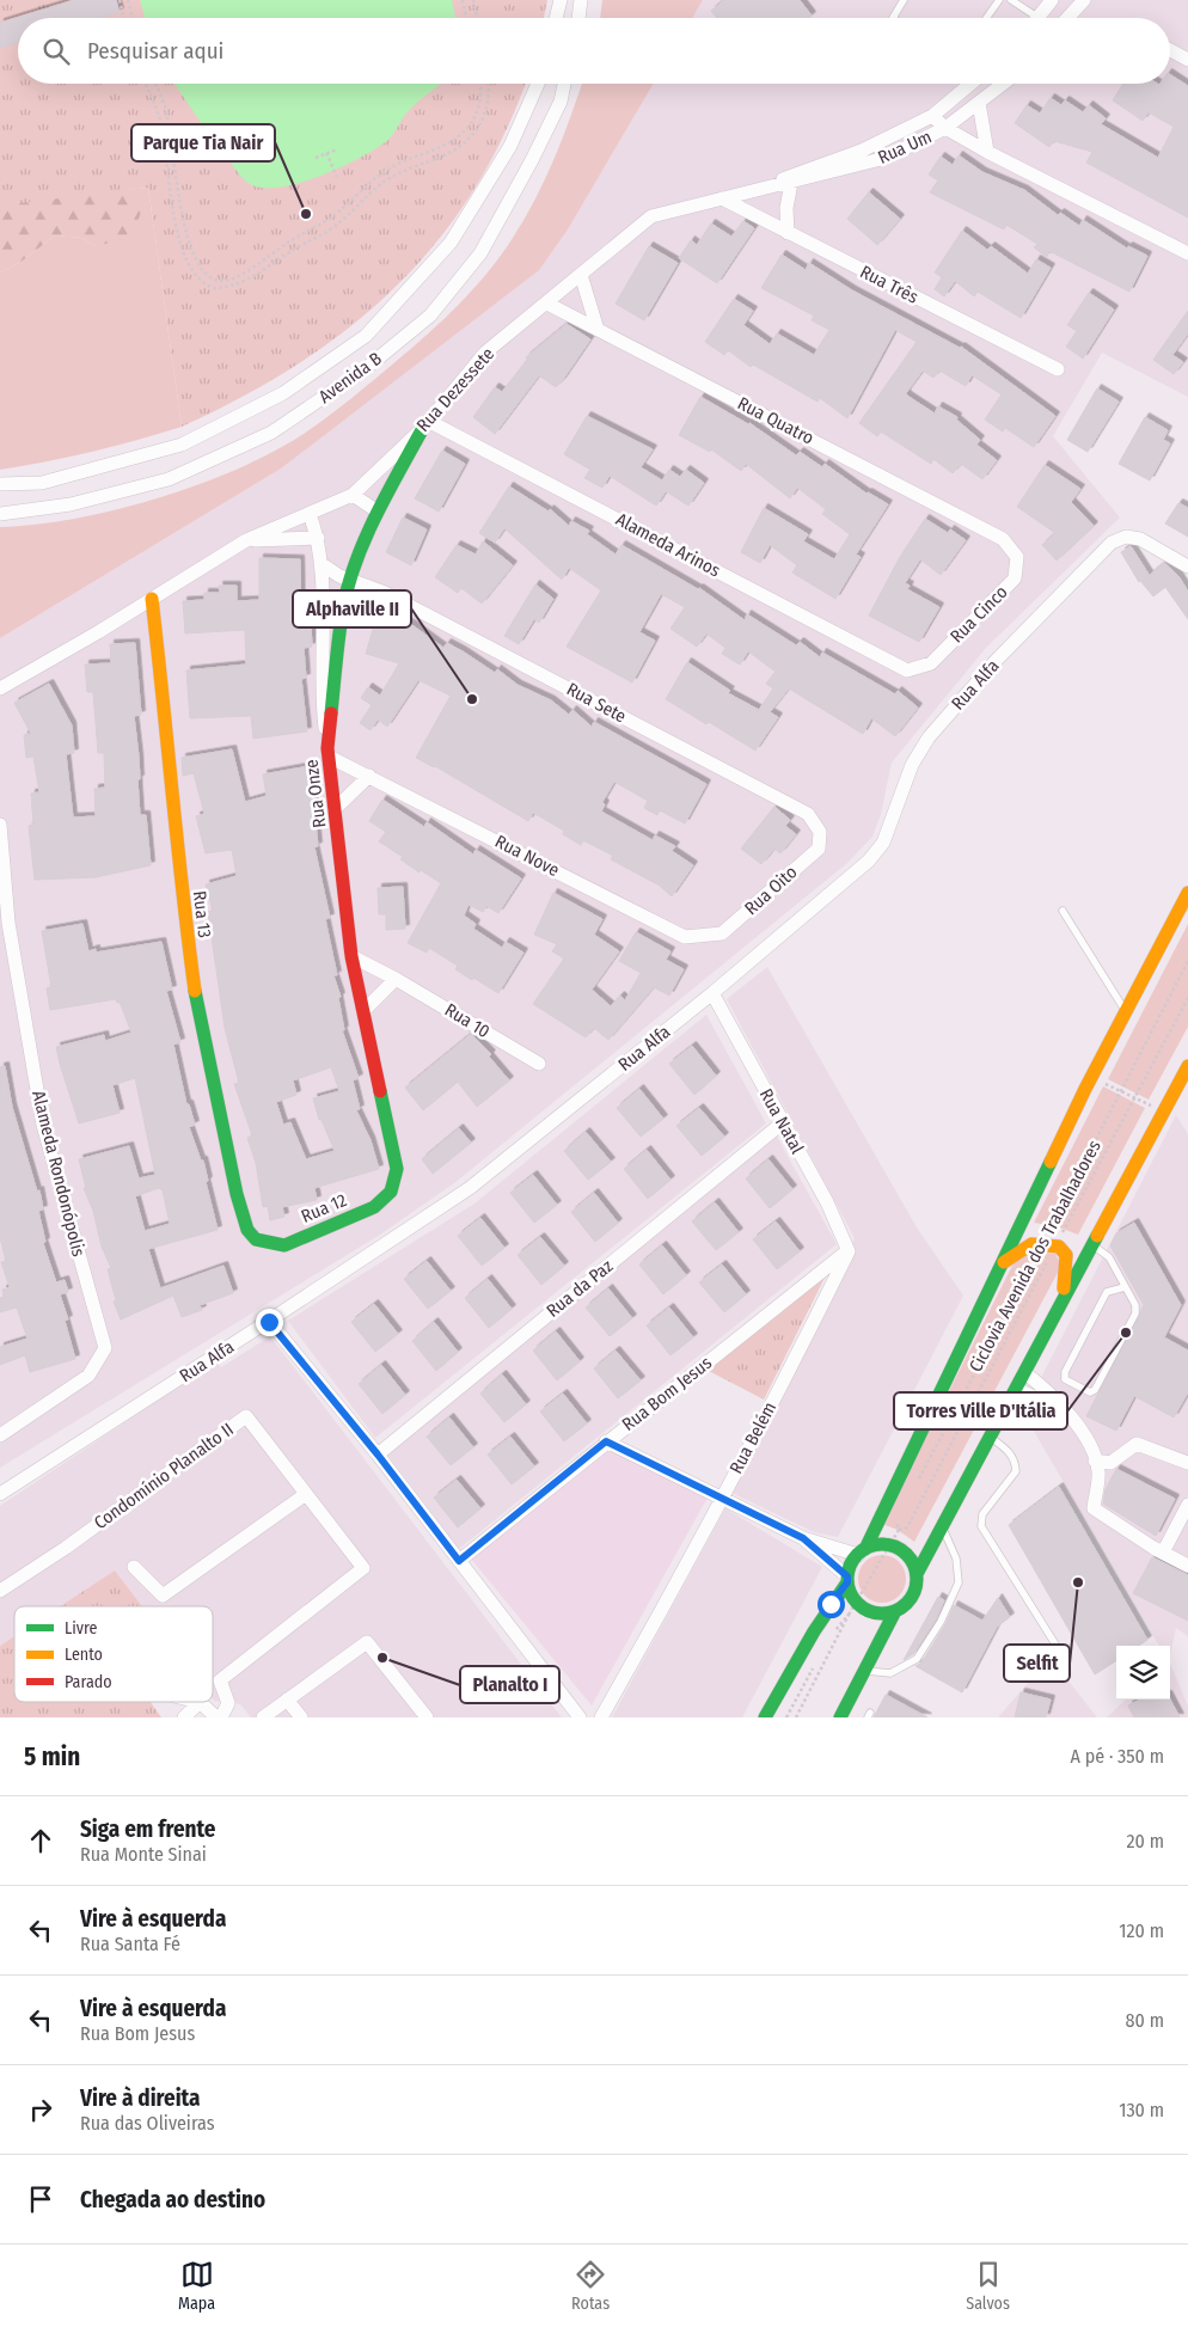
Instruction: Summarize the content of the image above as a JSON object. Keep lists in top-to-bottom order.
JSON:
{
  "streets": {
    "main road": ["Rua Onze", "Rua 13", "Rua 12"],
    "street": [
      "Rua Um",
      "Rua Três",
      "Avenida B",
      "Rua Dezessete",
      "Rua Quatro",
      "Alameda Arinos",
      "Rua Cinco",
      "Rua Alfa",
      "Rua Sete",
      "Rua Nove",
      "Rua Oito",
      "Rua 10",
      "Rua Natal",
      "Alameda Rondonópolis",
      "Rua da Paz",
      "Rua Bom Jesus",
      "Rua Belém",
      "Condomínio Planalto II"
    ],
    "path": ["Ciclovia Avenida dos Trabalhadores"]
  },
  "crossings": [
    ["Rua Um", "Rua Três"],
    ["Rua Um", "Rua Dezessete"],
    ["Rua Três", "Rua Dezessete"],
    ["Rua Dezessete", "Rua Quatro"],
    ["Rua Dezessete", "Alameda Arinos"],
    ["Rua Dezessete", "Rua Onze"],
    ["Rua Dezessete", "Rua 13"],
    ["Rua Quatro", "Rua Cinco"],
    ["Alameda Arinos", "Rua Cinco"],
    ["Alameda Arinos", "Rua Onze"],
    ["Rua Alfa", "Rua Natal"],
    ["Rua Sete", "Rua Onze"],
    ["Rua Sete", "Rua Oito"],
    ["Rua Onze", "Rua Nove"],
    ["Rua Onze", "Rua 10"],
    ["Rua Onze", "Rua 12"],
    ["Rua Nove", "Rua Oito"],
    ["Rua 13", "Rua 12"],
    ["Rua Natal", "Rua da Paz"],
    ["Rua Natal", "Rua Bom Jesus"],
    ["Rua Natal", "Rua Belém"],
    ["Rua Bom Jesus", "Rua Belém"]
  ],
  "places": [
    "Parque Tia Nair",
    "Alphaville II",
    "Torres Ville D'Itália",
    "Selfit",
    "Planalto I"
  ],
  "legend": ["Livre", "Lento", "Parado"],
  "page": {
    "search": "Pesquisar aqui",
    "heading": ["5 min", "A pé · 350 m"],
    "list": [
      ["Siga em frente", "Rua Monte Sinai", "20 m"],
      ["Vire à esquerda", "Rua Santa Fé", "120 m"],
      ["Vire à esquerda", "Rua Bom Jesus", "80 m"],
      ["Vire à direita", "Rua das Oliveiras", "130 m"],
      "Chegada ao destino"
    ],
    "nav": ["Mapa", "Rotas", "Salvos"]
  }
}
